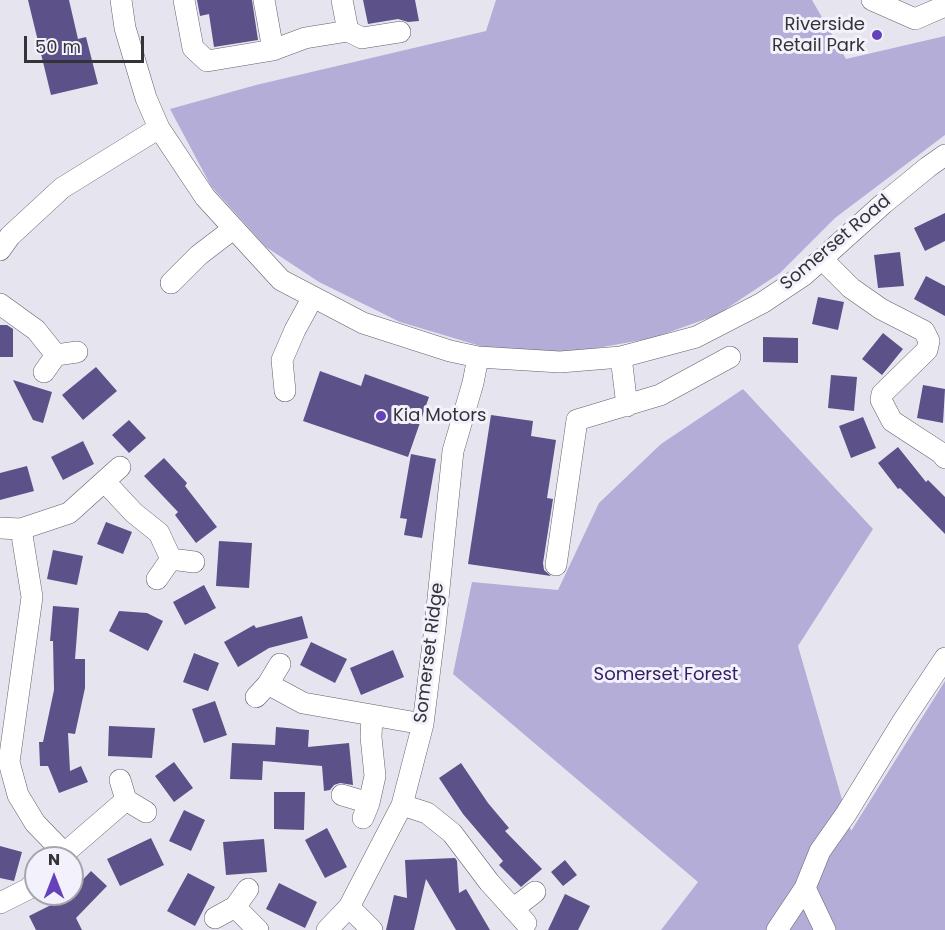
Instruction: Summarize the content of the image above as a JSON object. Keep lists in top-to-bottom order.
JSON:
{
  "streets": {
    "street": ["Somerset Road", "Somerset Ridge"]
  },
  "crossings": [
    ["Somerset Road", "Somerset Ridge"]
  ],
  "parks": ["Somerset Forest"],
  "places": ["Riverside Retail Park", "Kia Motors"],
  "scale_bar": "50 m",
  "north": "top"
}
